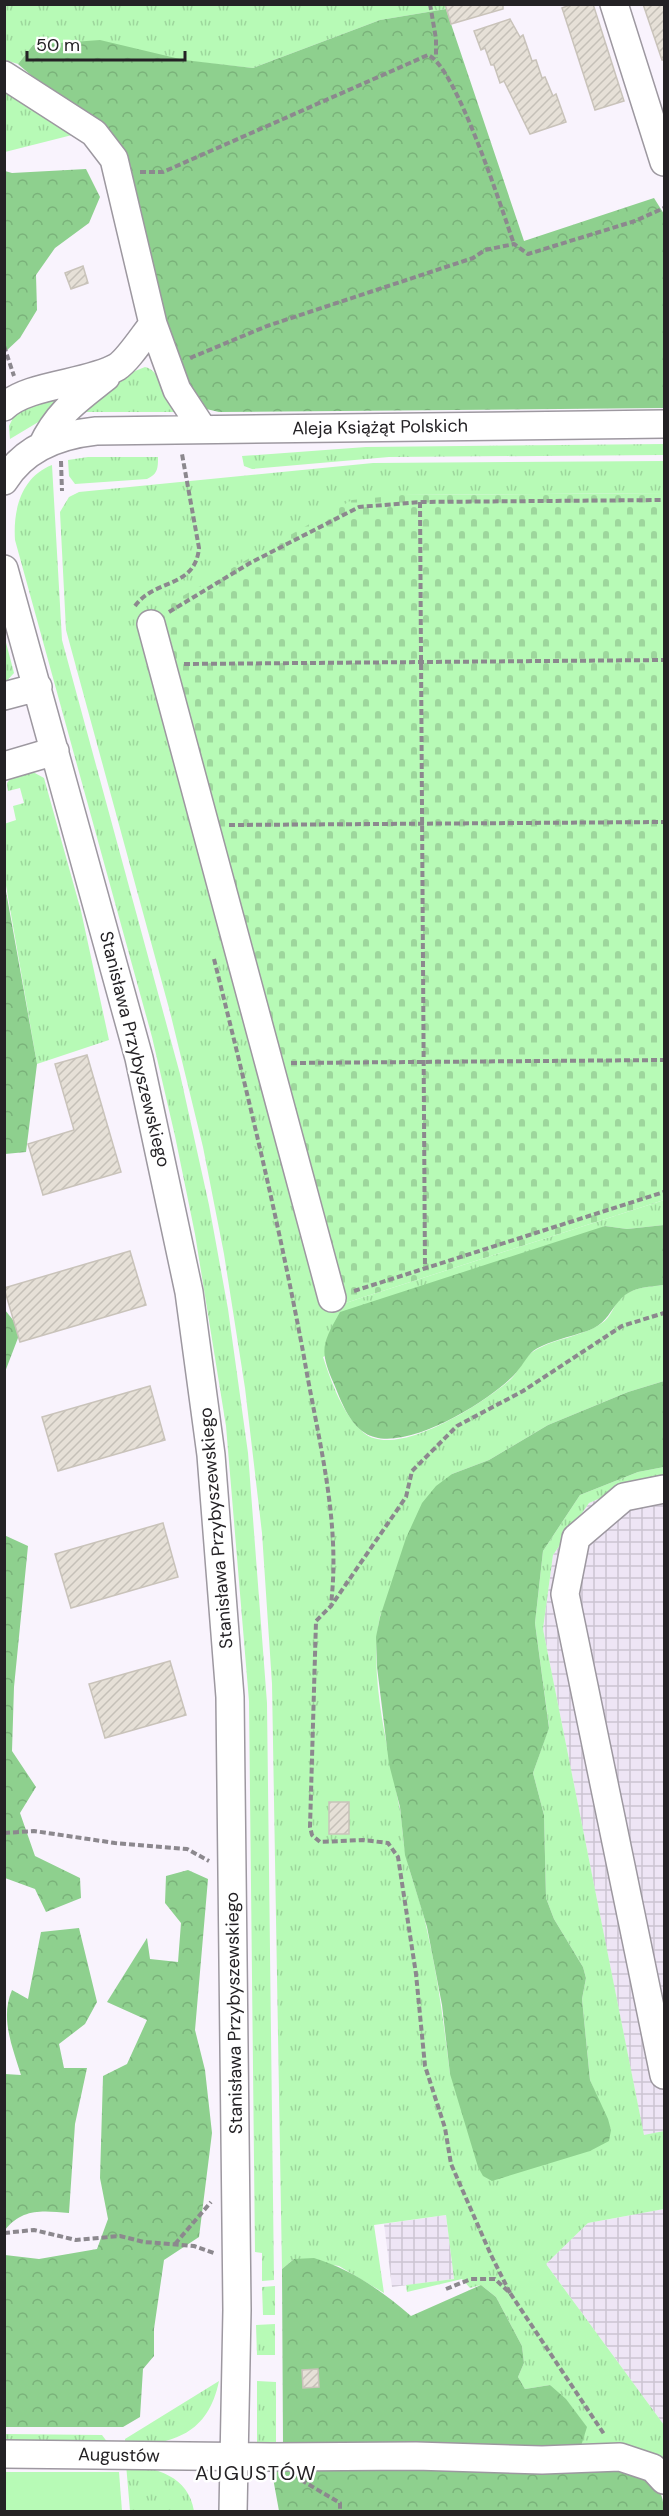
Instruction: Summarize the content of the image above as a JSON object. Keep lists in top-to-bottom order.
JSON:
{
  "streets": {
    "street": ["Aleja Książąt Polskich", "Stanisława Przybyszewskiego", "Augustów"]
  },
  "crossings": [
    ["Stanisława Przybyszewskiego", "Augustów"]
  ],
  "districts": ["AUGUSTÓW"],
  "scale_bar": "50 m"
}
